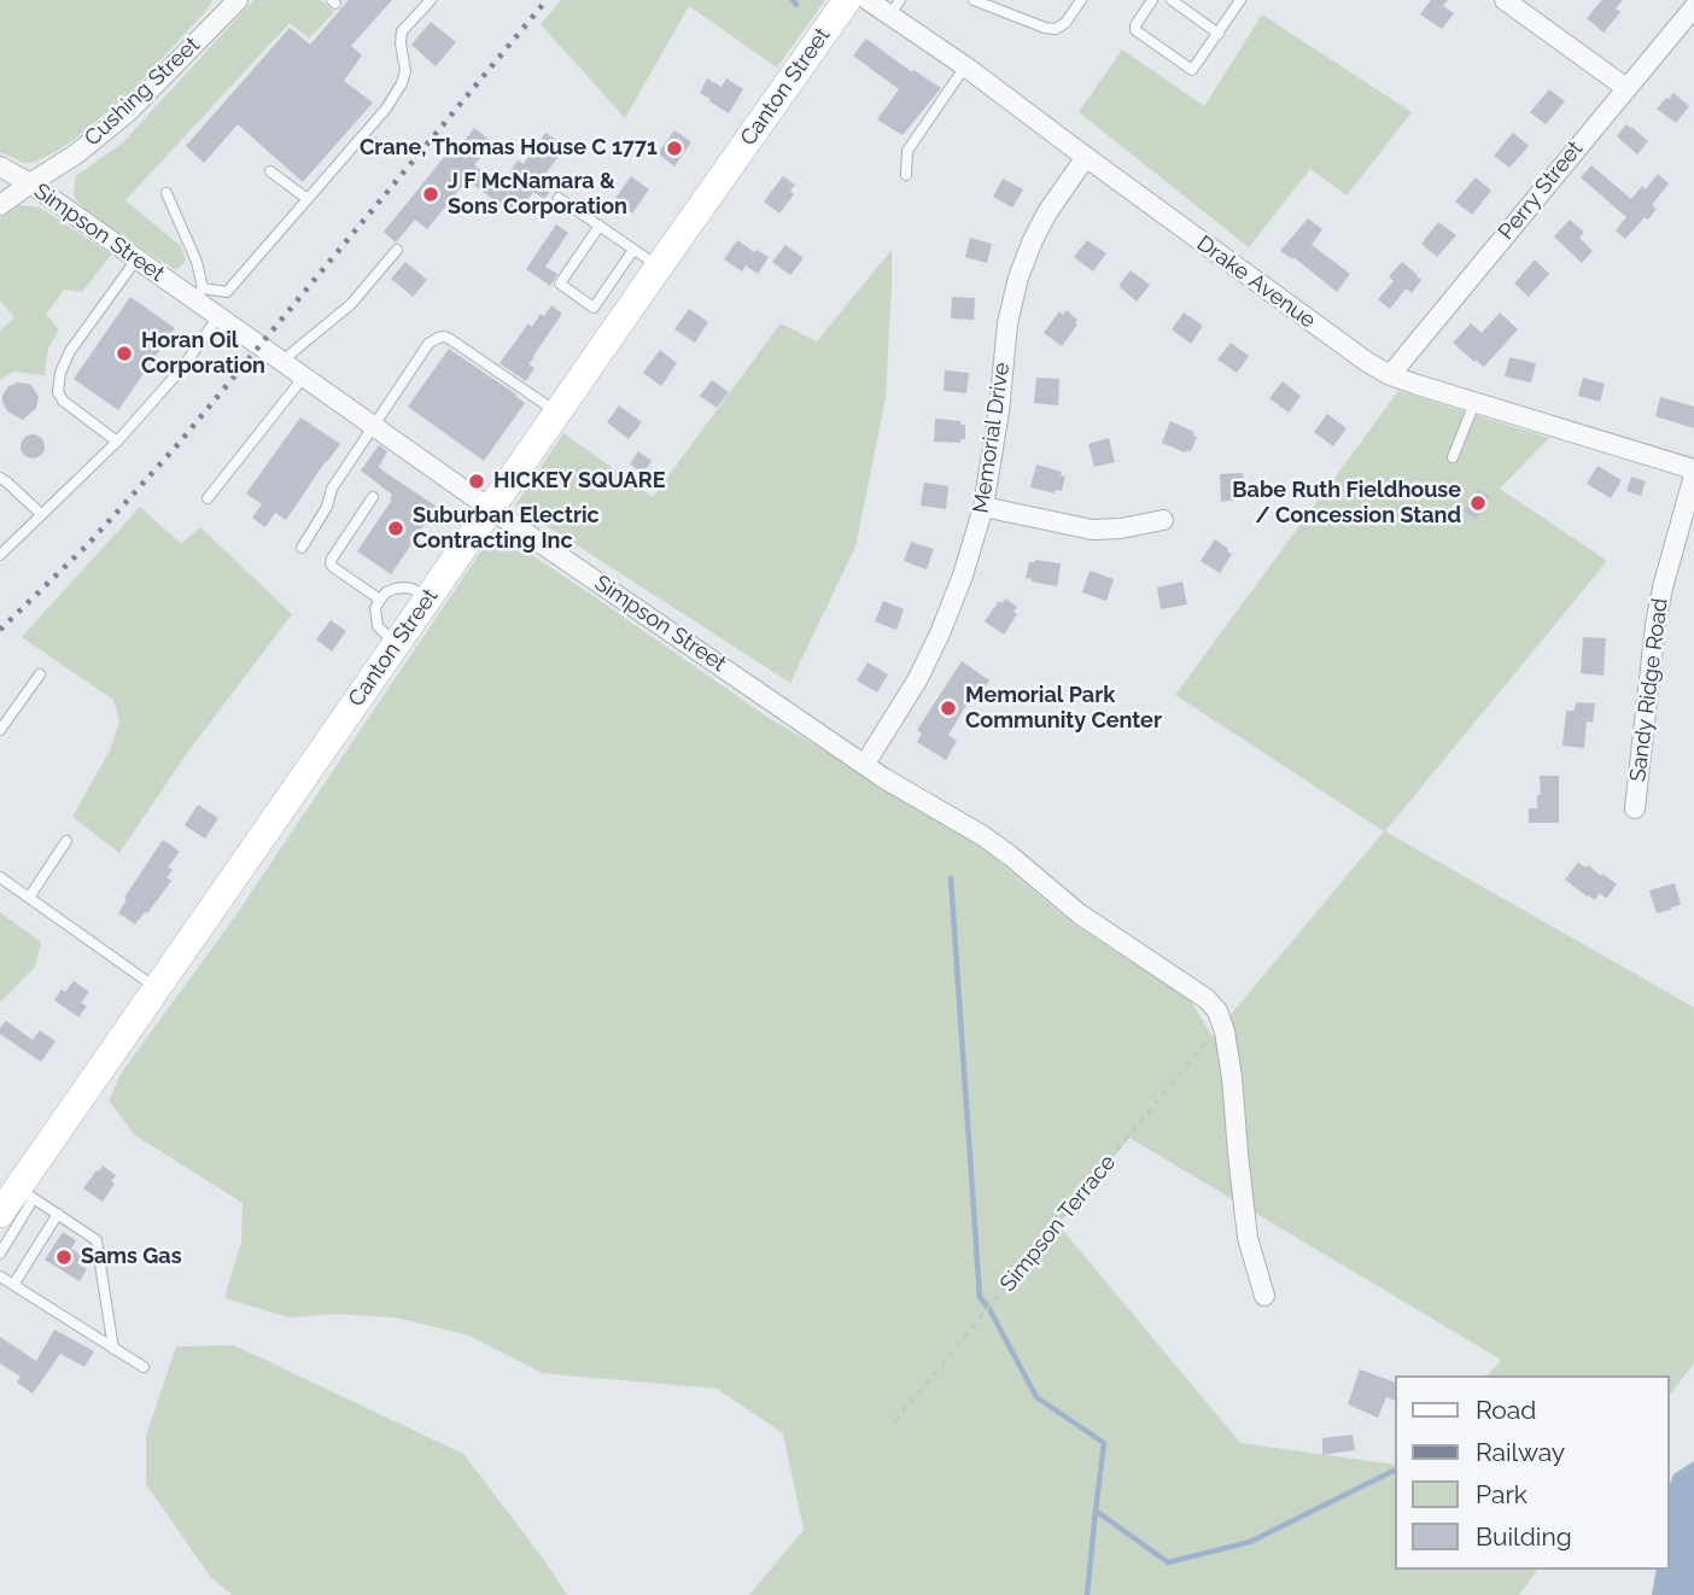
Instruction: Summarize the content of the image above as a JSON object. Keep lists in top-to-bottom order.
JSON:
{
  "streets": {
    "main road": ["Canton Street"],
    "street": [
      "Cushing Street",
      "Perry Street",
      "Simpson Street",
      "Drake Avenue",
      "Memorial Drive",
      "Sandy Ridge Road"
    ],
    "path": ["Simpson Terrace"]
  },
  "crossings": [
    ["Canton Street", "Simpson Street"],
    ["Cushing Street", "Simpson Street"],
    ["Perry Street", "Drake Avenue"],
    ["Simpson Street", "Memorial Drive"],
    ["Simpson Street", "Simpson Terrace"],
    ["Drake Avenue", "Memorial Drive"]
  ],
  "places": [
    "Crane, Thomas House C 1771",
    "J F McNamara & Sons Corporation",
    "Horan Oil Corporation",
    "HICKEY SQUARE",
    "Babe Ruth Fieldhouse / Concession Stand",
    "Suburban Electric Contracting Inc",
    "Memorial Park Community Center",
    "Sams Gas"
  ],
  "legend": [
    "Road",
    "Railway",
    "Park",
    "Building"
  ]
}
